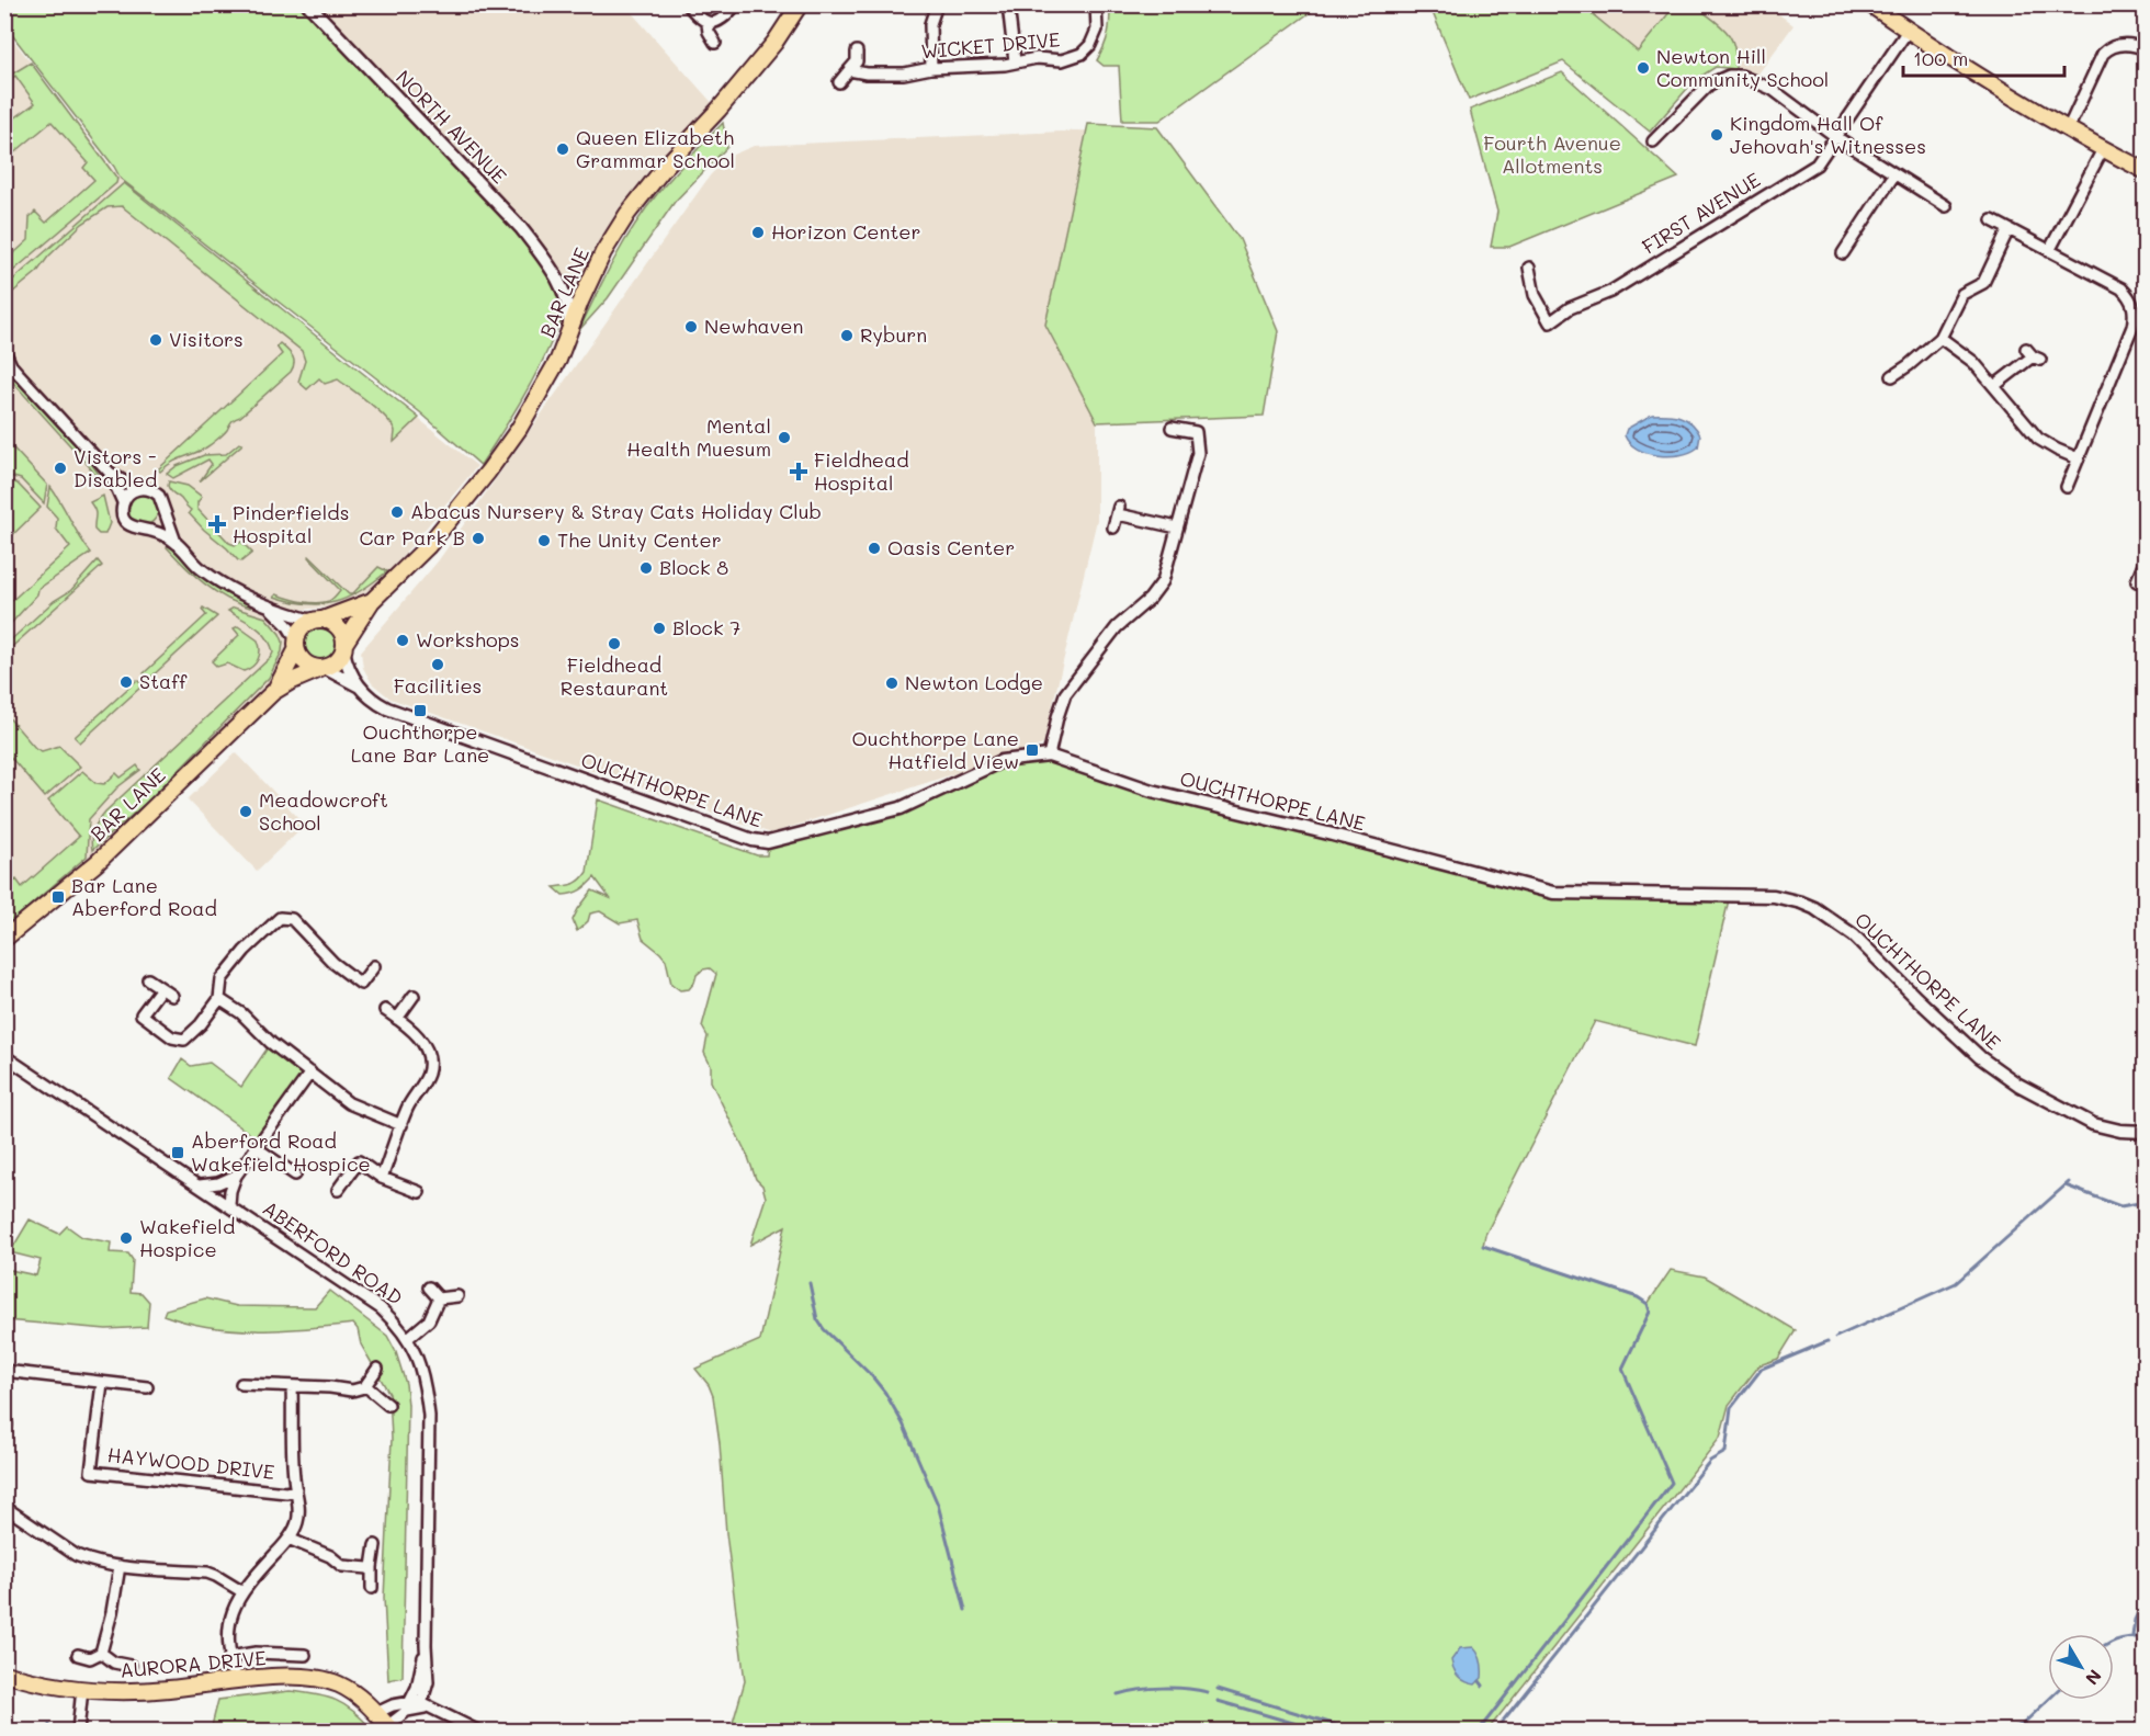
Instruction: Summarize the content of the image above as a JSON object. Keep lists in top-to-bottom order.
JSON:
{
  "streets": {
    "main road": ["BAR LANE", "AURORA DRIVE"],
    "street": [
      "WICKET DRIVE",
      "NORTH AVENUE",
      "FIRST AVENUE",
      "OUCHTHORPE LANE",
      "ABERFORD ROAD",
      "HAYWOOD DRIVE"
    ]
  },
  "crossings": [
    ["NORTH AVENUE", "BAR LANE"],
    ["BAR LANE", "OUCHTHORPE LANE"]
  ],
  "parks": ["Fourth Avenue Allotments"],
  "places": {
    "other": [
      "Newton Hill Community School",
      "Kingdom Hall Of Jehovah's Witnesses",
      "Queen Elizabeth Grammar School",
      "Horizon Center",
      "Newhaven",
      "Ryburn",
      "Visitors",
      "Mental Health Muesum",
      "Vistors - Disabled",
      "Abacus Nursery & Stray Cats Holiday Club",
      "Car Park B",
      "The Unity Center",
      "Oasis Center",
      "Block 8",
      "Block 7",
      "Workshops",
      "Fieldhead Restaurant",
      "Facilities",
      "Staff",
      "Newton Lodge",
      "Meadowcroft School",
      "Wakefield Hospice"
    ],
    "health": ["Fieldhead Hospital", "Pinderfields Hospital"],
    "transit": [
      "Ouchthorpe Lane Bar Lane",
      "Ouchthorpe Lane Hatfield View",
      "Bar Lane Aberford Road",
      "Aberford Road Wakefield Hospice"
    ]
  },
  "scale_bar": "100 m",
  "north": "bottom right"
}
